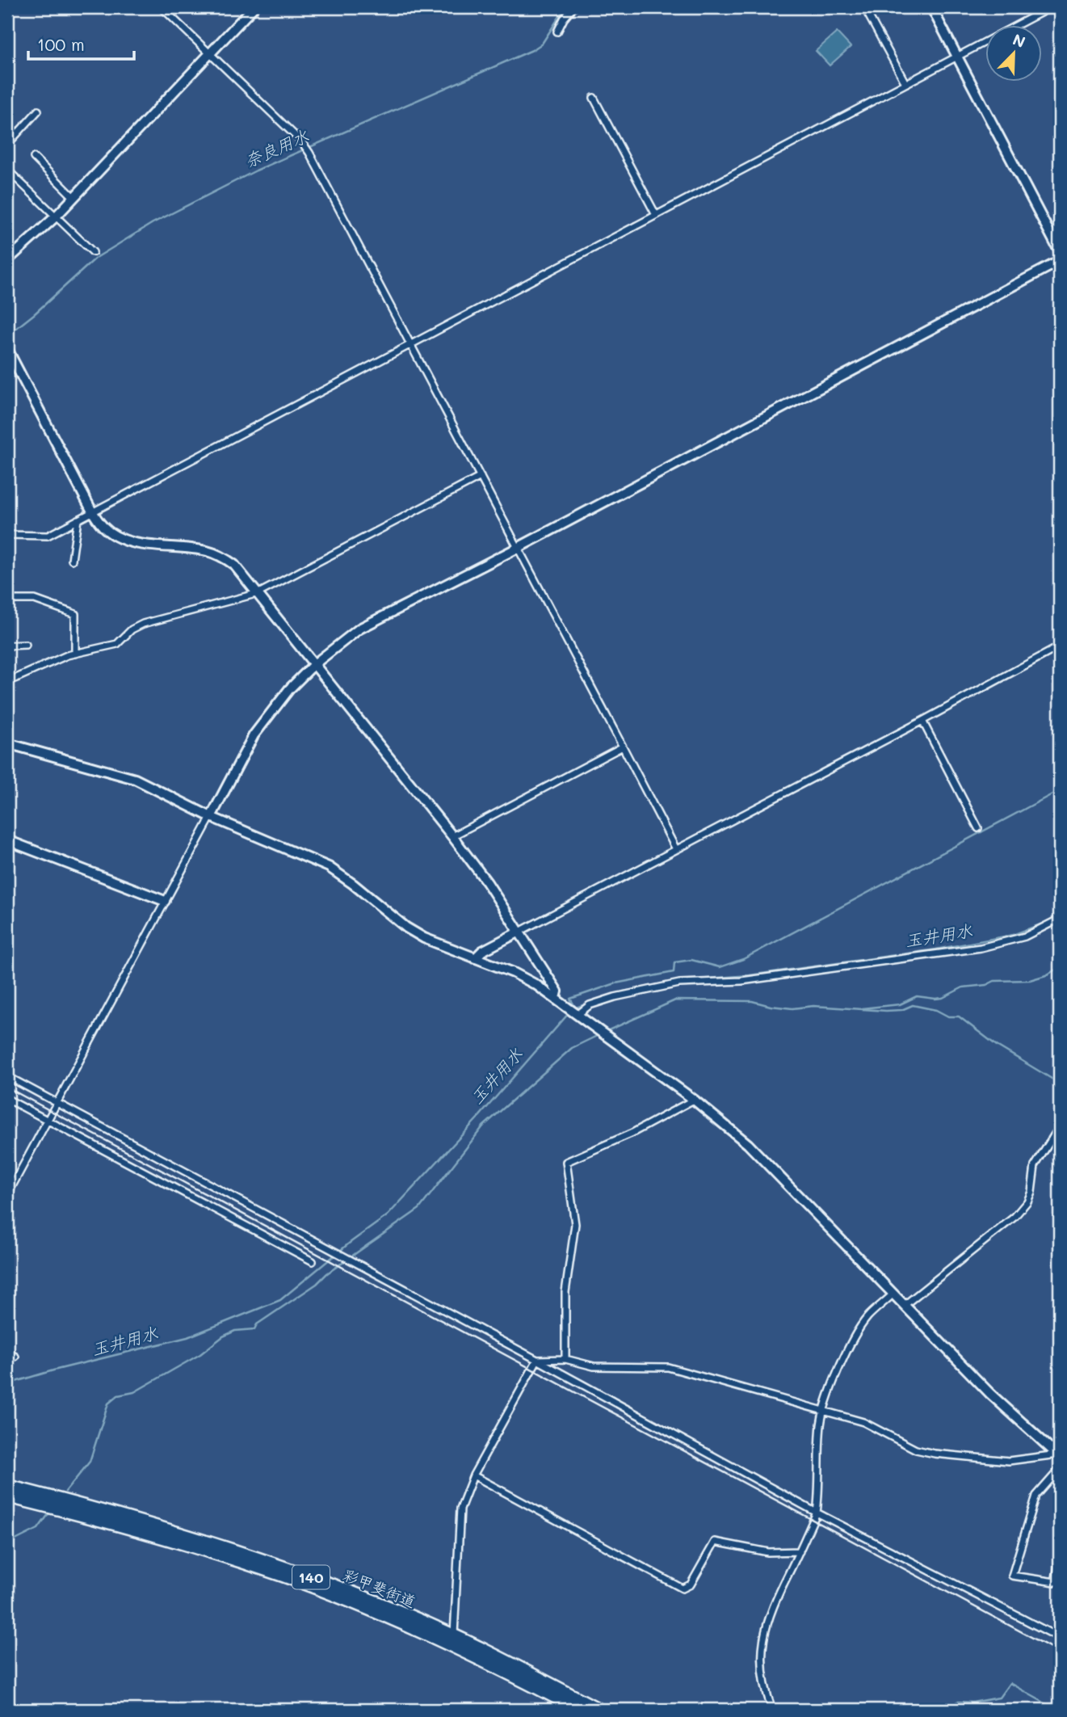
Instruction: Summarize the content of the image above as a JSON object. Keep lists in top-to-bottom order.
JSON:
{
  "streets": {
    "highway": ["140", "彩甲斐街道"]
  },
  "water": ["奈良用水", "玉井用水"],
  "scale_bar": "100 m",
  "north": "top right"
}
